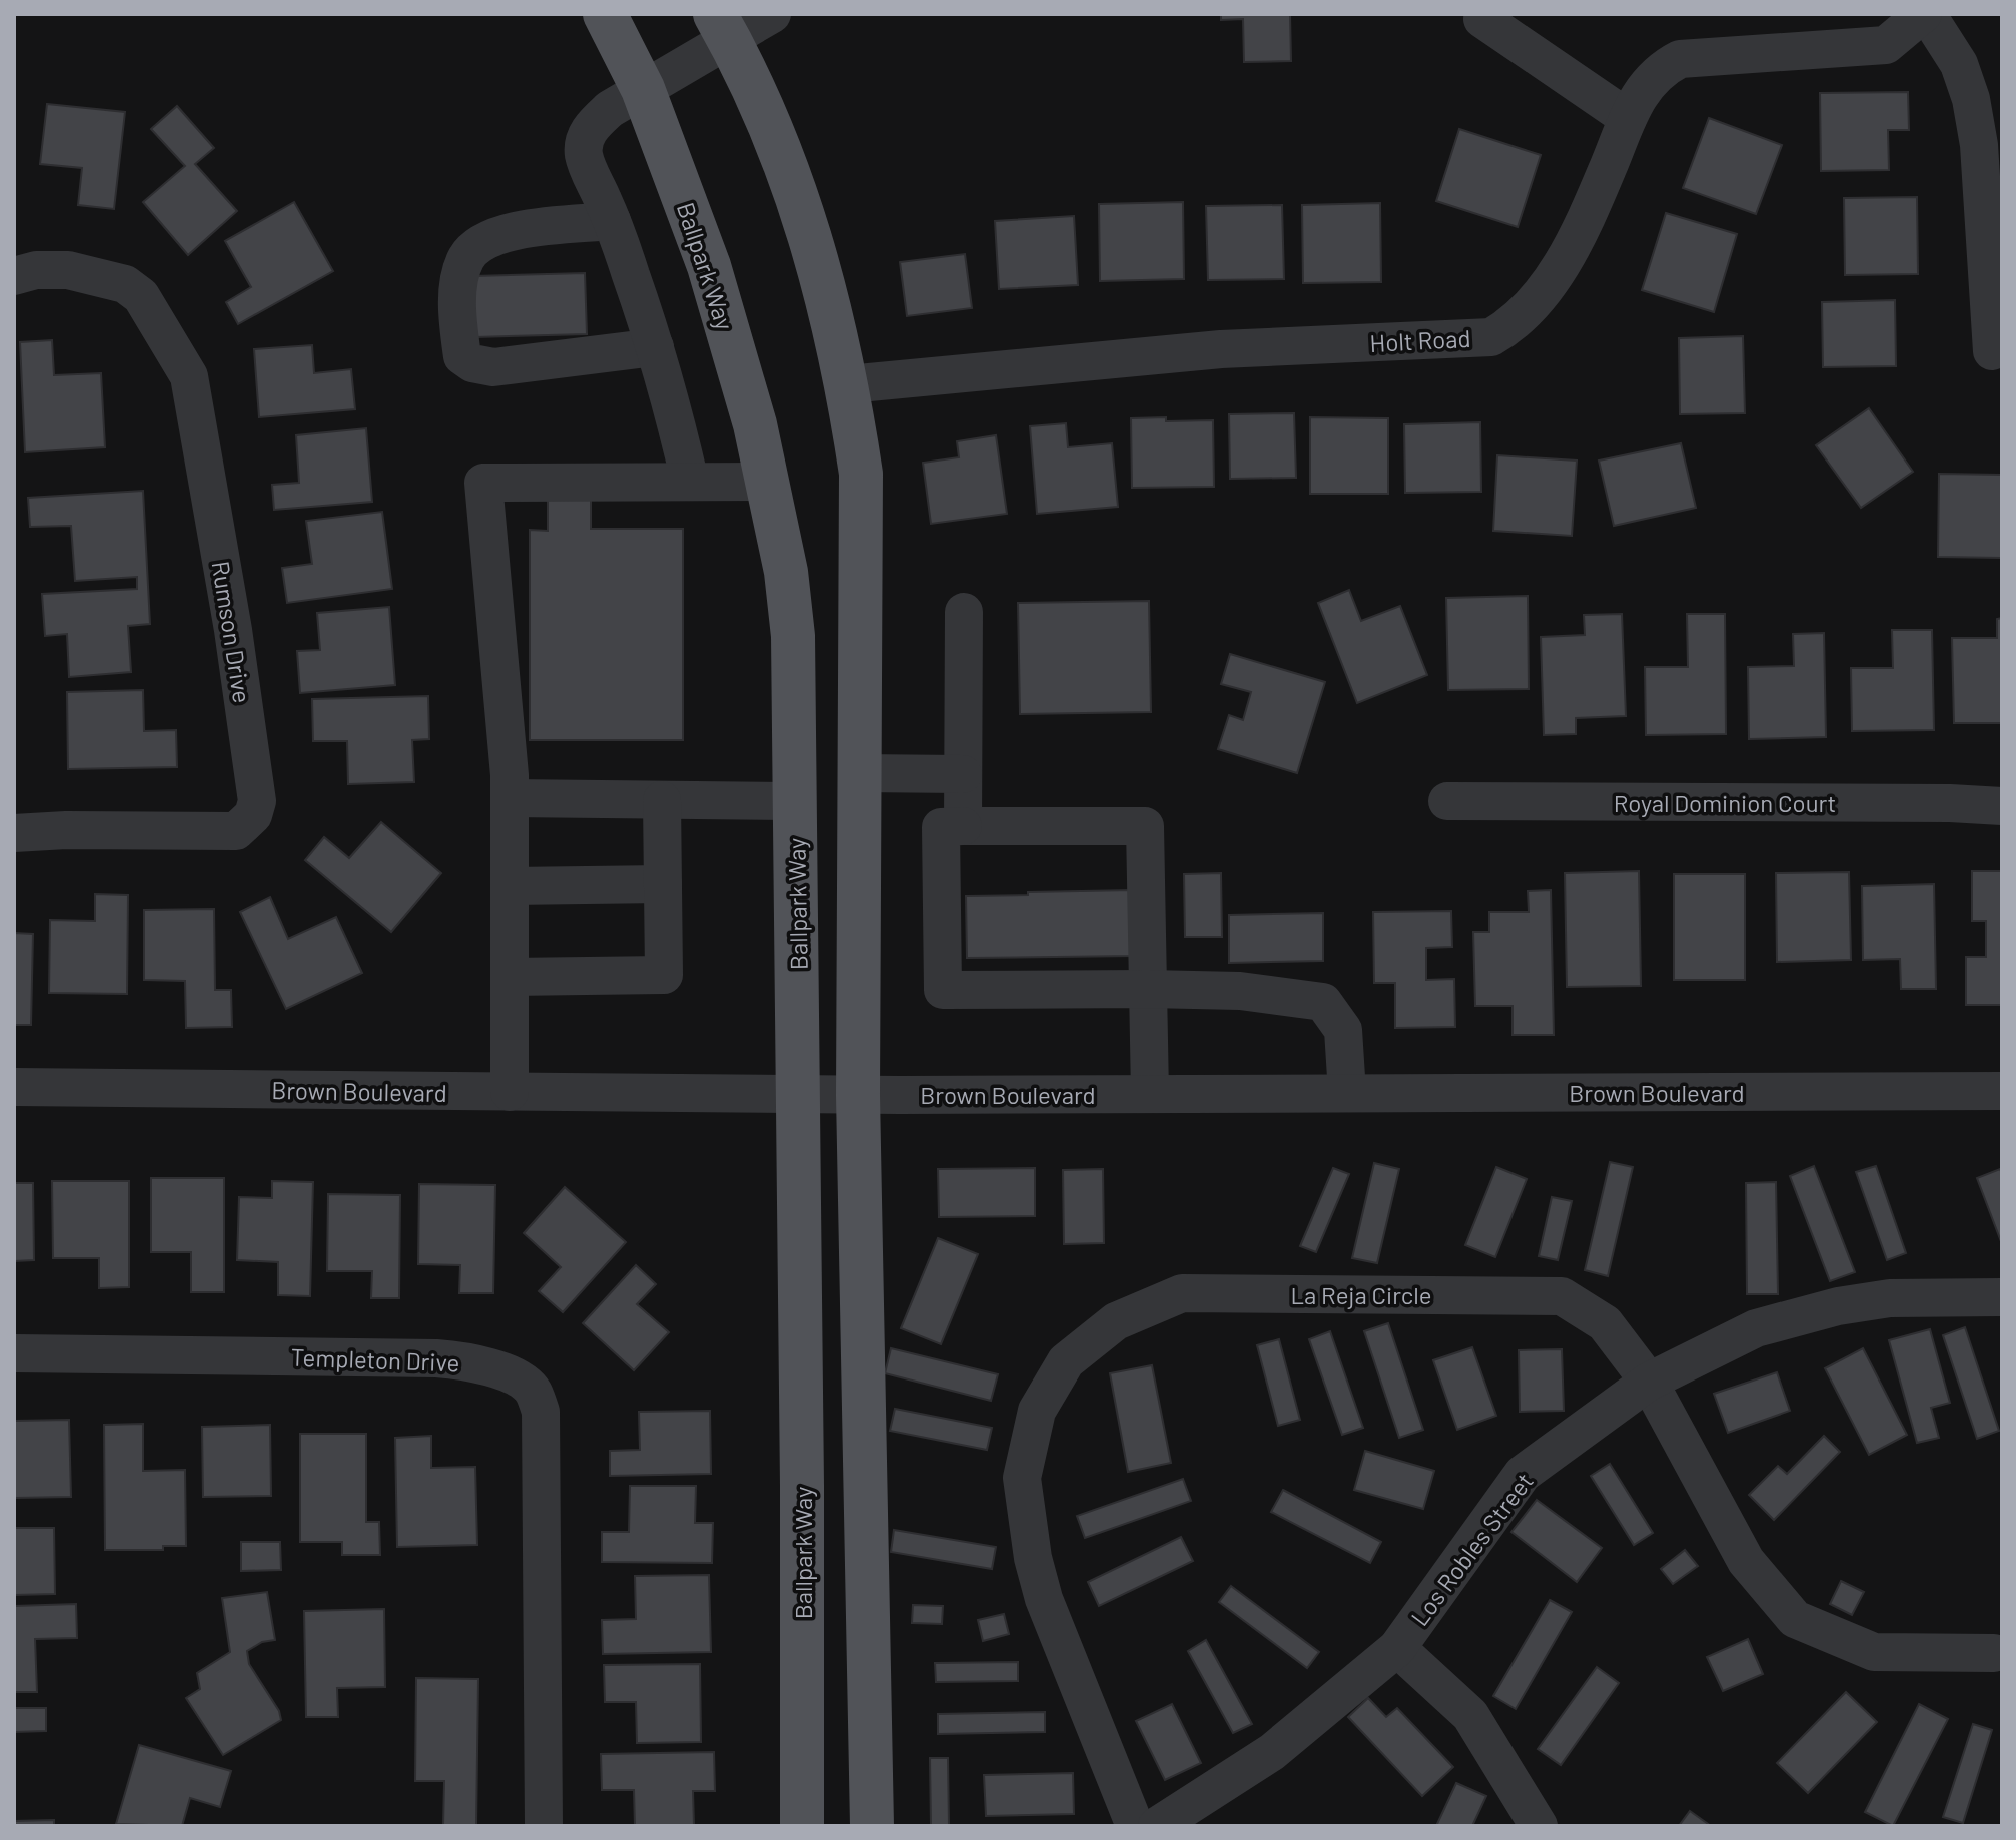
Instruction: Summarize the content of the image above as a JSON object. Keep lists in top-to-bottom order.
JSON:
{
  "streets": {
    "main road": ["Ballpark Way"],
    "street": [
      "Holt Road",
      "Rumson Drive",
      "Royal Dominion Court",
      "Brown Boulevard",
      "La Reja Circle",
      "Templeton Drive",
      "Los Robles Street"
    ]
  },
  "crossings": [
    ["Ballpark Way", "Brown Boulevard"],
    ["La Reja Circle", "Los Robles Street"]
  ]
}
